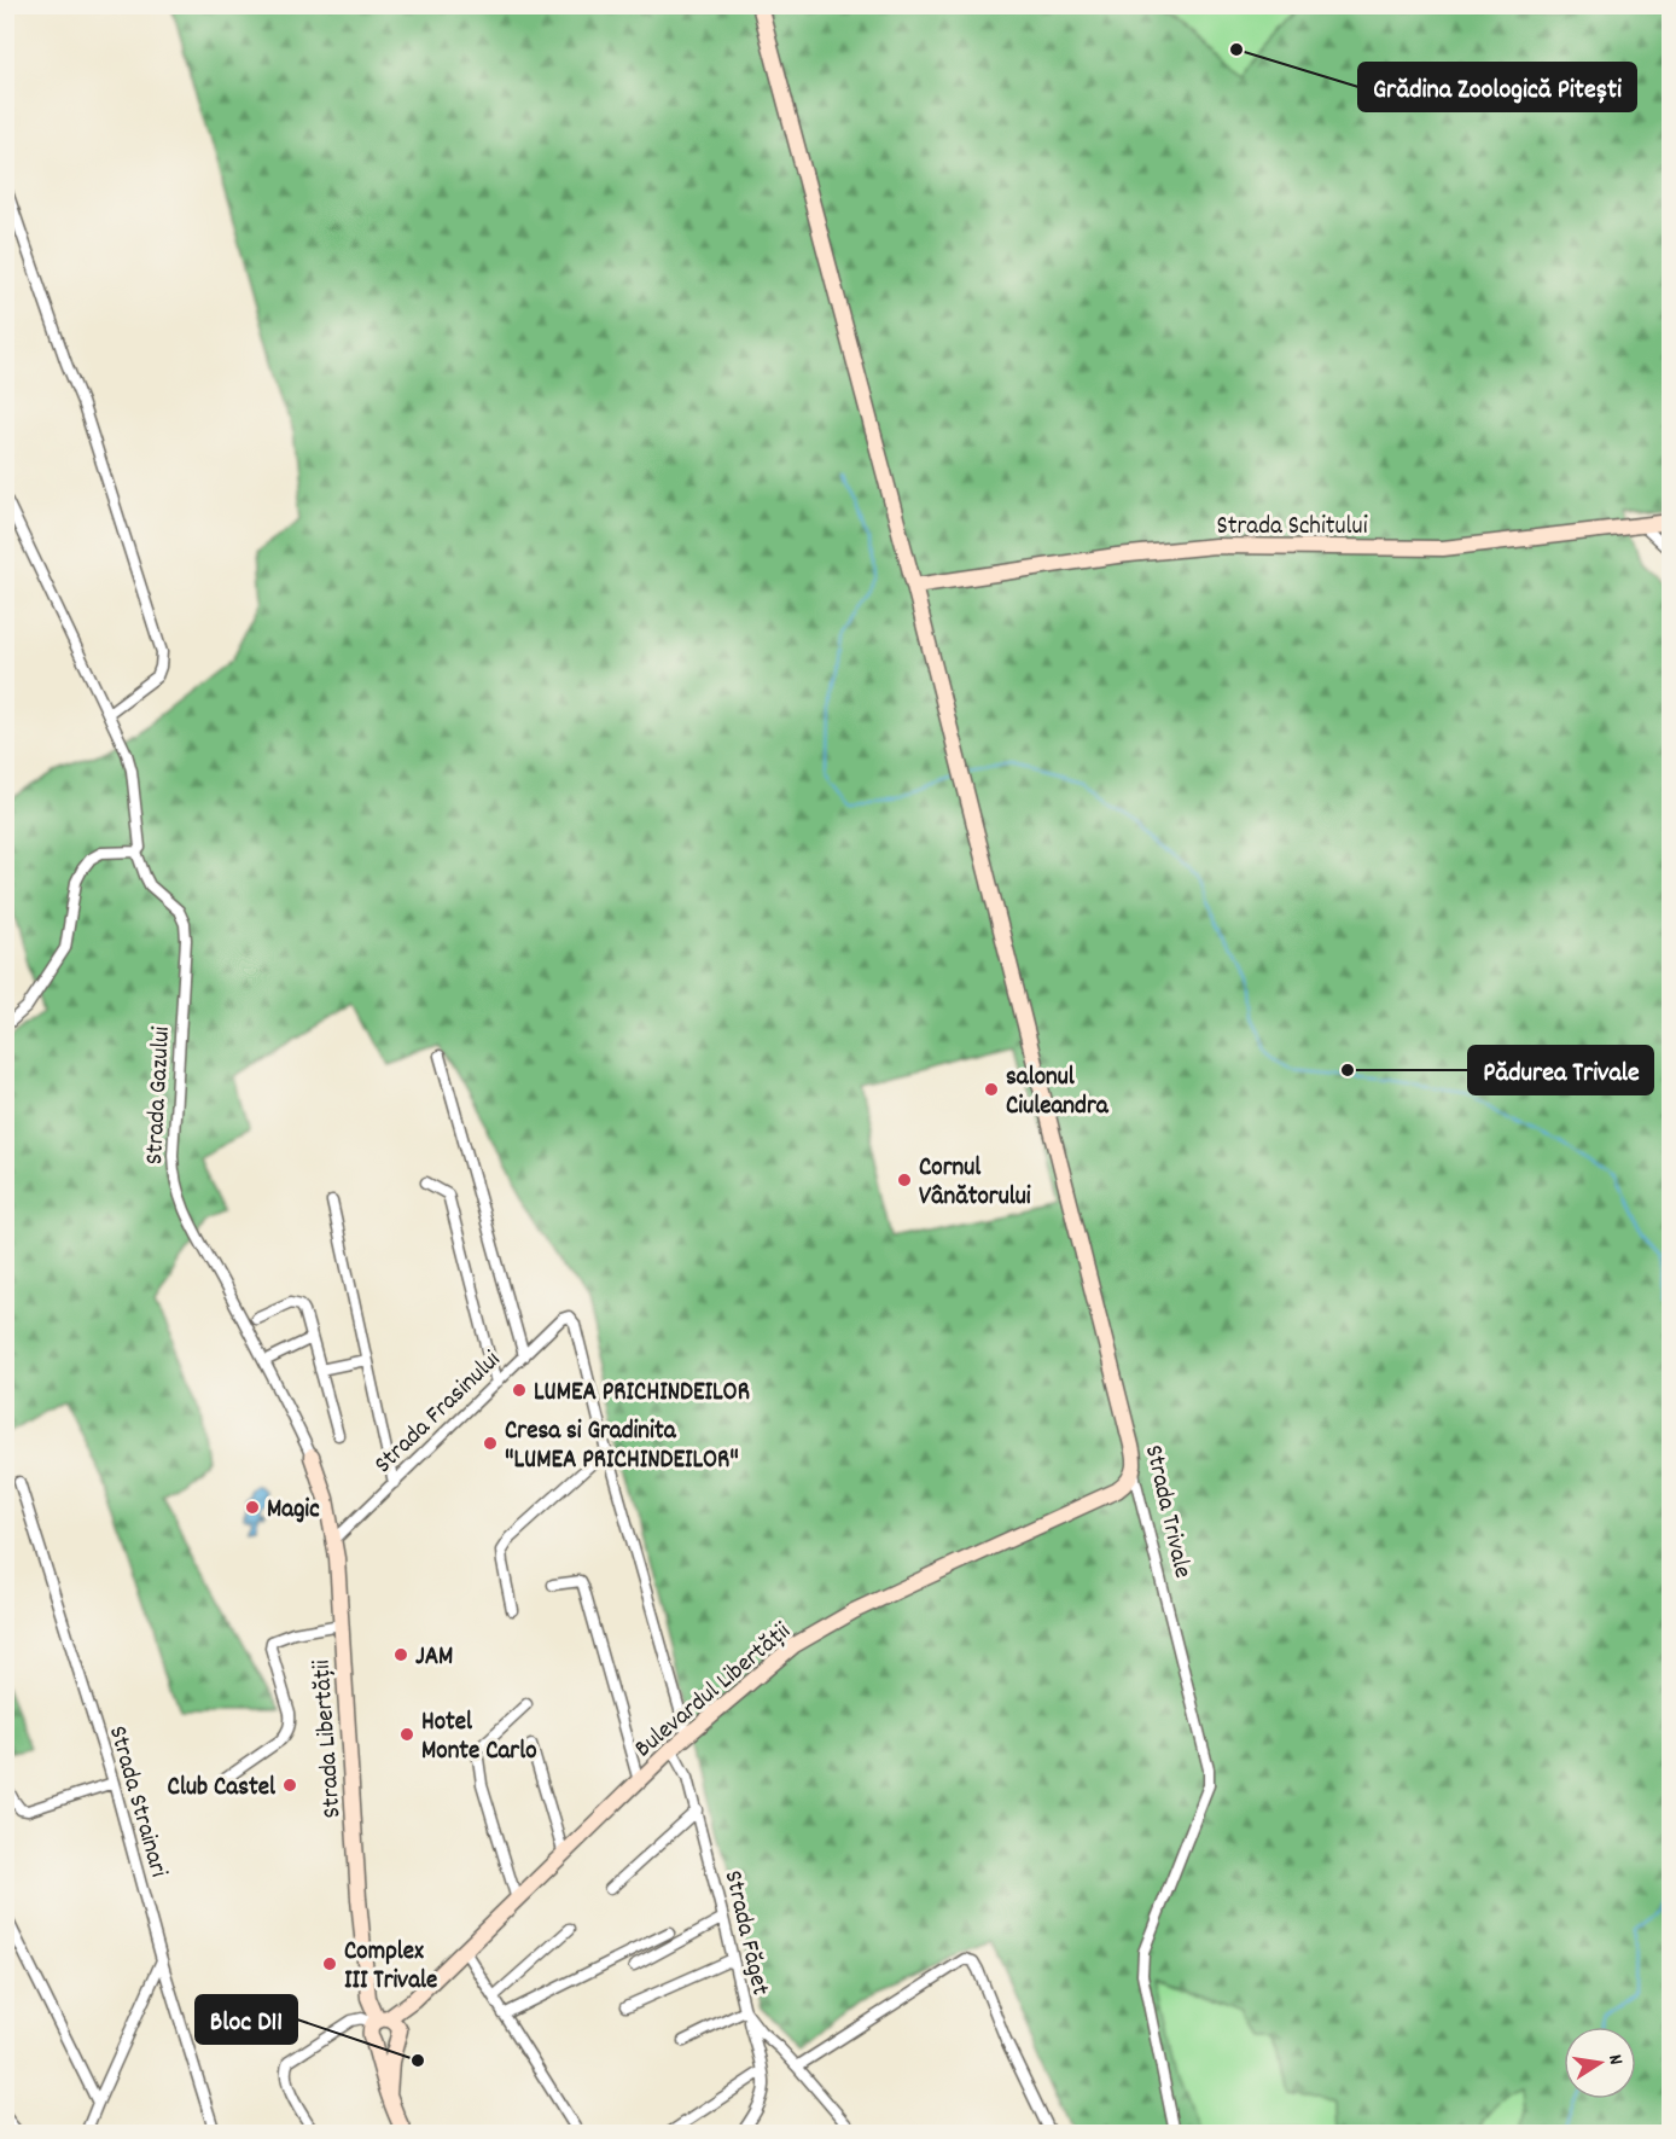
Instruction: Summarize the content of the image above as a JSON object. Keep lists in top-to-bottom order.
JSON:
{
  "streets": {
    "main road": [
      "Strada Schitului",
      "Strada Trivale",
      "Bulevardul Libertății",
      "Strada Libertății"
    ],
    "street": [
      "Strada Gazului",
      "Strada Frasinului",
      "Strada Strainari",
      "Strada Făget"
    ]
  },
  "crossings": [
    ["Strada Schitului", "Strada Trivale"],
    ["Strada Gazului", "Strada Libertății"],
    ["Strada Frasinului", "Strada Libertății"],
    ["Strada Trivale", "Bulevardul Libertății"],
    ["Bulevardul Libertății", "Strada Libertății"],
    ["Bulevardul Libertății", "Strada Făget"]
  ],
  "places": [
    "Grădina Zoologică Pitești",
    "Pădurea Trivale",
    "salonul Ciuleandra",
    "Cornul Vânătorului",
    "LUMEA PRICHINDEILOR",
    "Cresa si Gradinita \"LUMEA PRICHINDEILOR\"",
    "Magic",
    "JAM",
    "Hotel Monte Carlo",
    "Club Castel",
    "Complex III Trivale",
    "Bloc D11"
  ],
  "north": "right"
}
